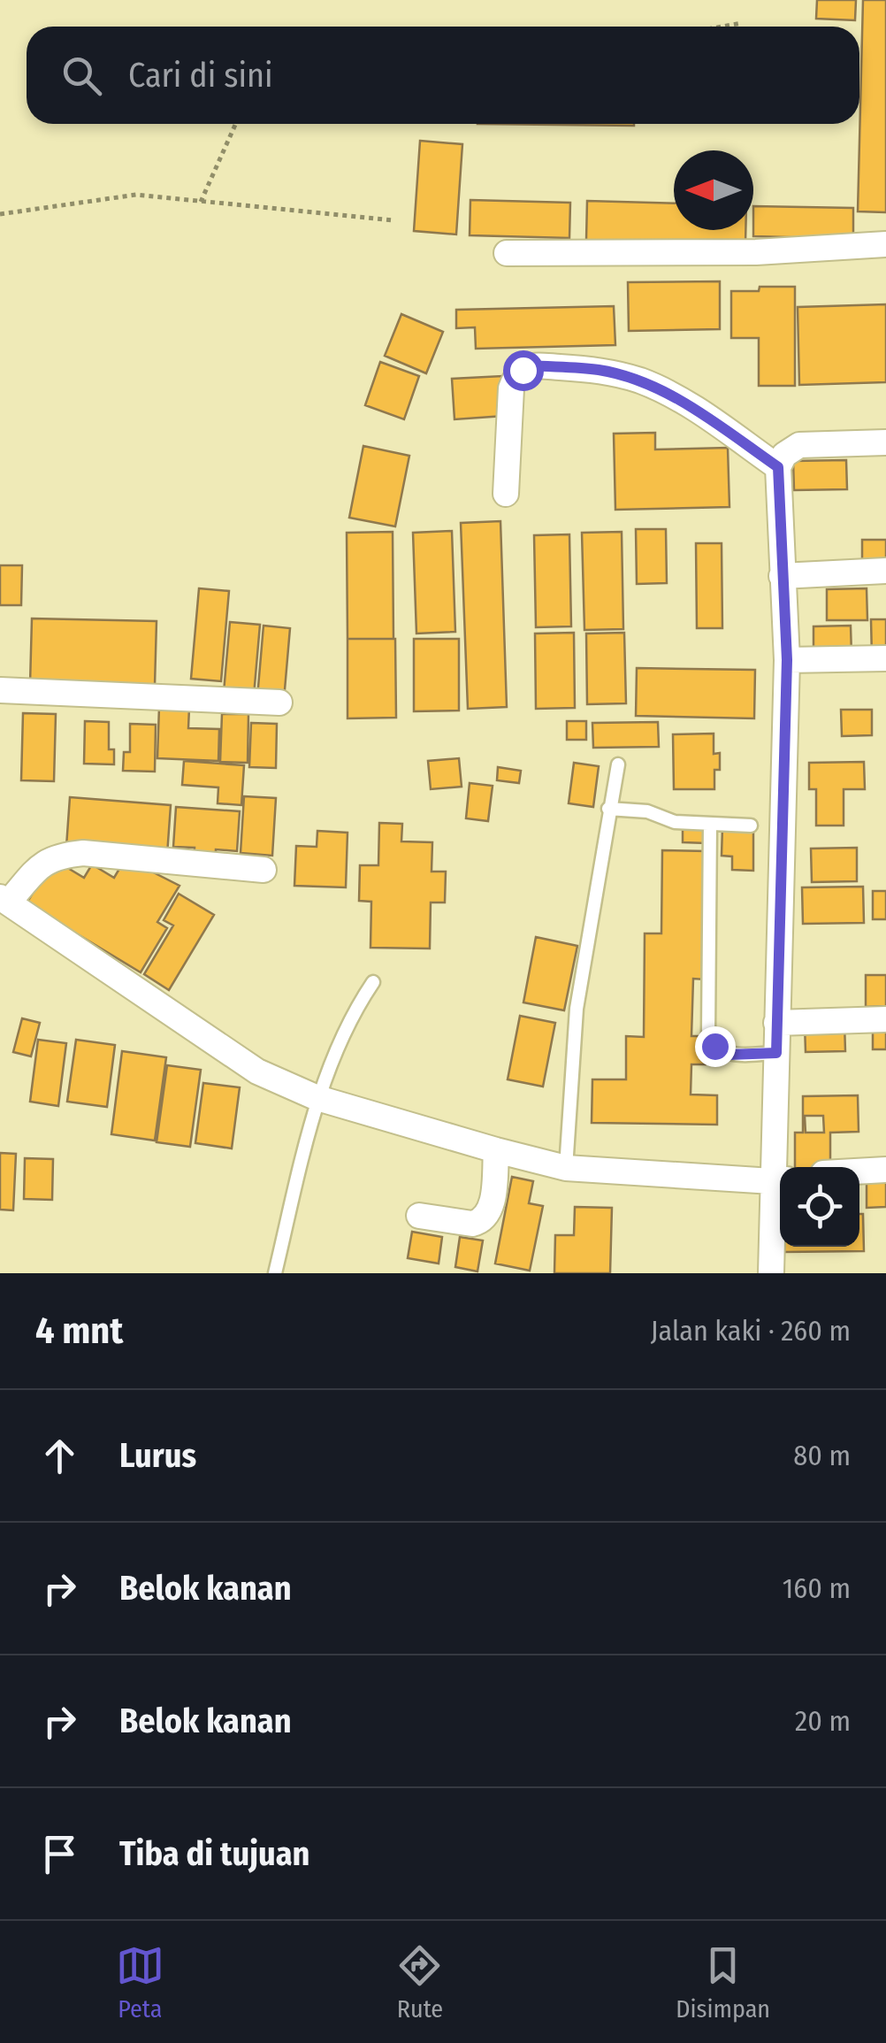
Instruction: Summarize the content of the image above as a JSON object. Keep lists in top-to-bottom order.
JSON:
{
  "north": "left",
  "page": {
    "search": "Cari di sini",
    "heading": ["4 mnt", "Jalan kaki · 260 m"],
    "list": [
      ["Lurus", "80 m"],
      ["Belok kanan", "160 m"],
      ["Belok kanan", "20 m"],
      "Tiba di tujuan"
    ],
    "nav": ["Peta", "Rute", "Disimpan"]
  }
}
